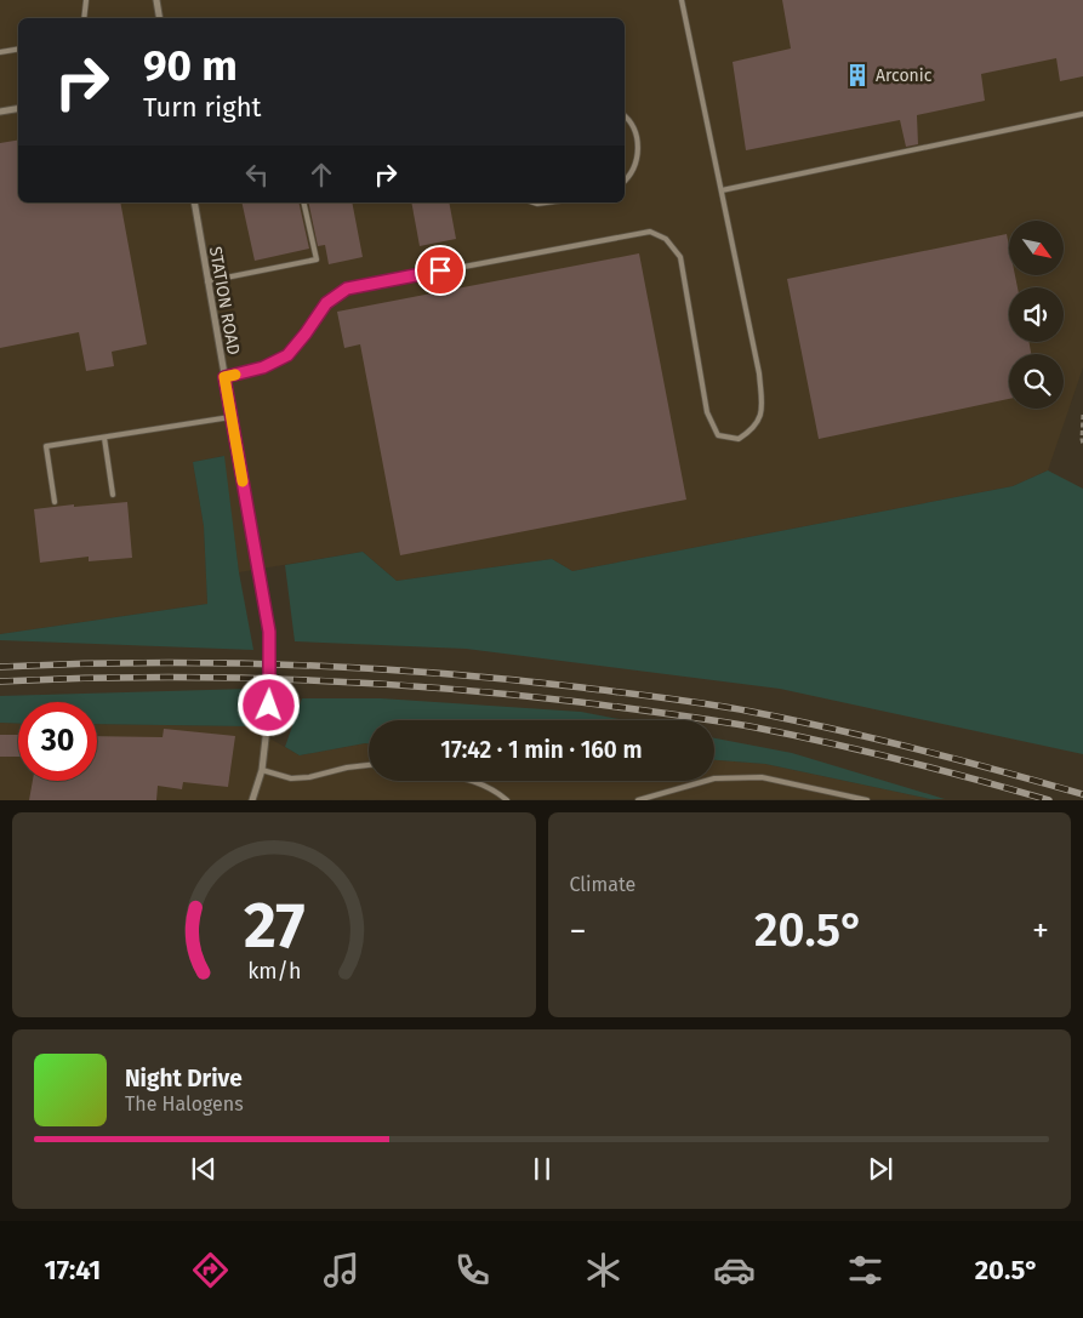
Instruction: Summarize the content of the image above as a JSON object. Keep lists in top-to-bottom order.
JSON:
{
  "streets": {
    "street": ["STATION ROAD"]
  },
  "places": {
    "building": ["Arconic"]
  },
  "north": "bottom right",
  "page": {
    "turn": ["90 m", "Turn right"],
    "limit": "30",
    "trip": "17:42 · 1 min · 160 m",
    "tile": "Climate",
    "heat": ["−", "20.5°", "+"],
    "song": ["Night Drive", "The Halogens"],
    "tabs": ["17:41", "20.5°"],
    "gauge": ["27", "km/h"]
  }
}
